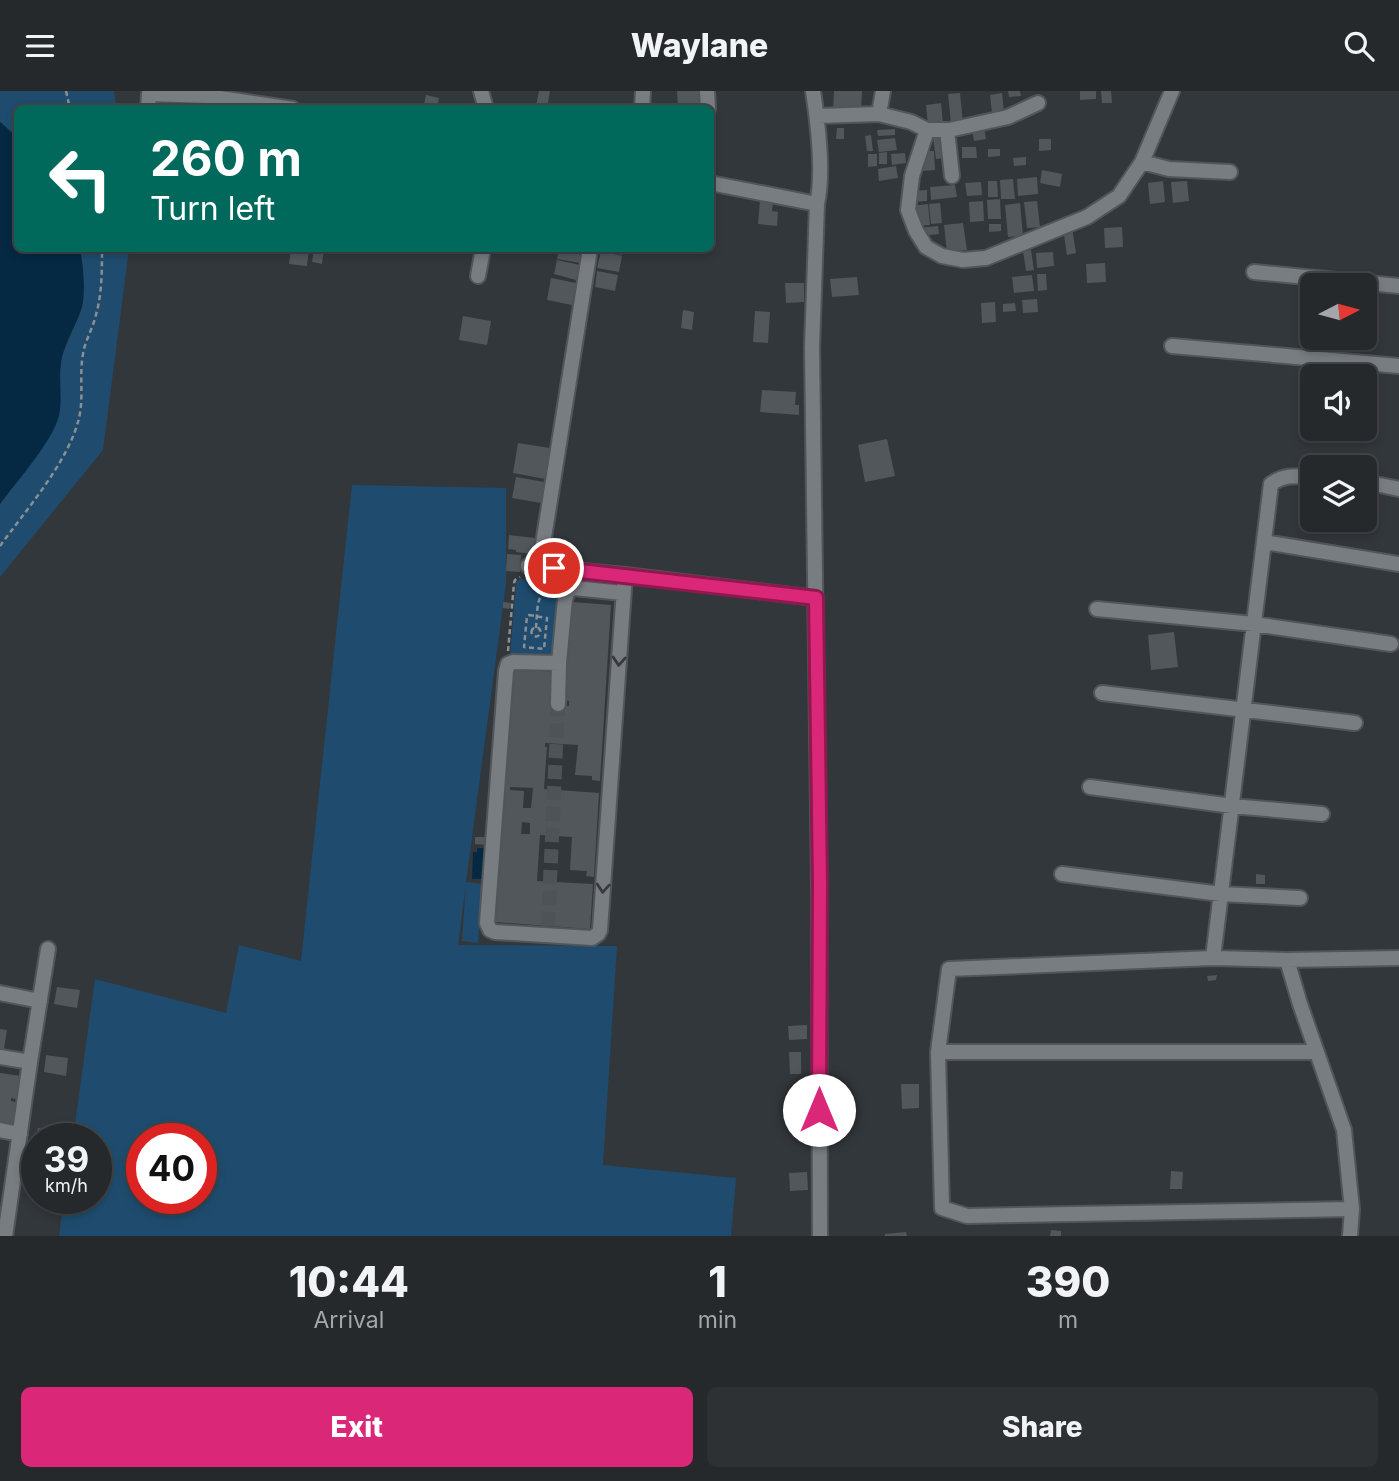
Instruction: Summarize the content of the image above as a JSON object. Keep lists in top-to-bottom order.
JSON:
{
  "north": "right",
  "page": {
    "header": "Waylane",
    "turn": ["260 m", "Turn left"],
    "speed": "39 km/h",
    "limit": "40",
    "eta": [
      "10:44",
      "Arrival",
      "1",
      "min",
      "390",
      "m"
    ],
    "buttons": ["Exit", "Share"]
  }
}
